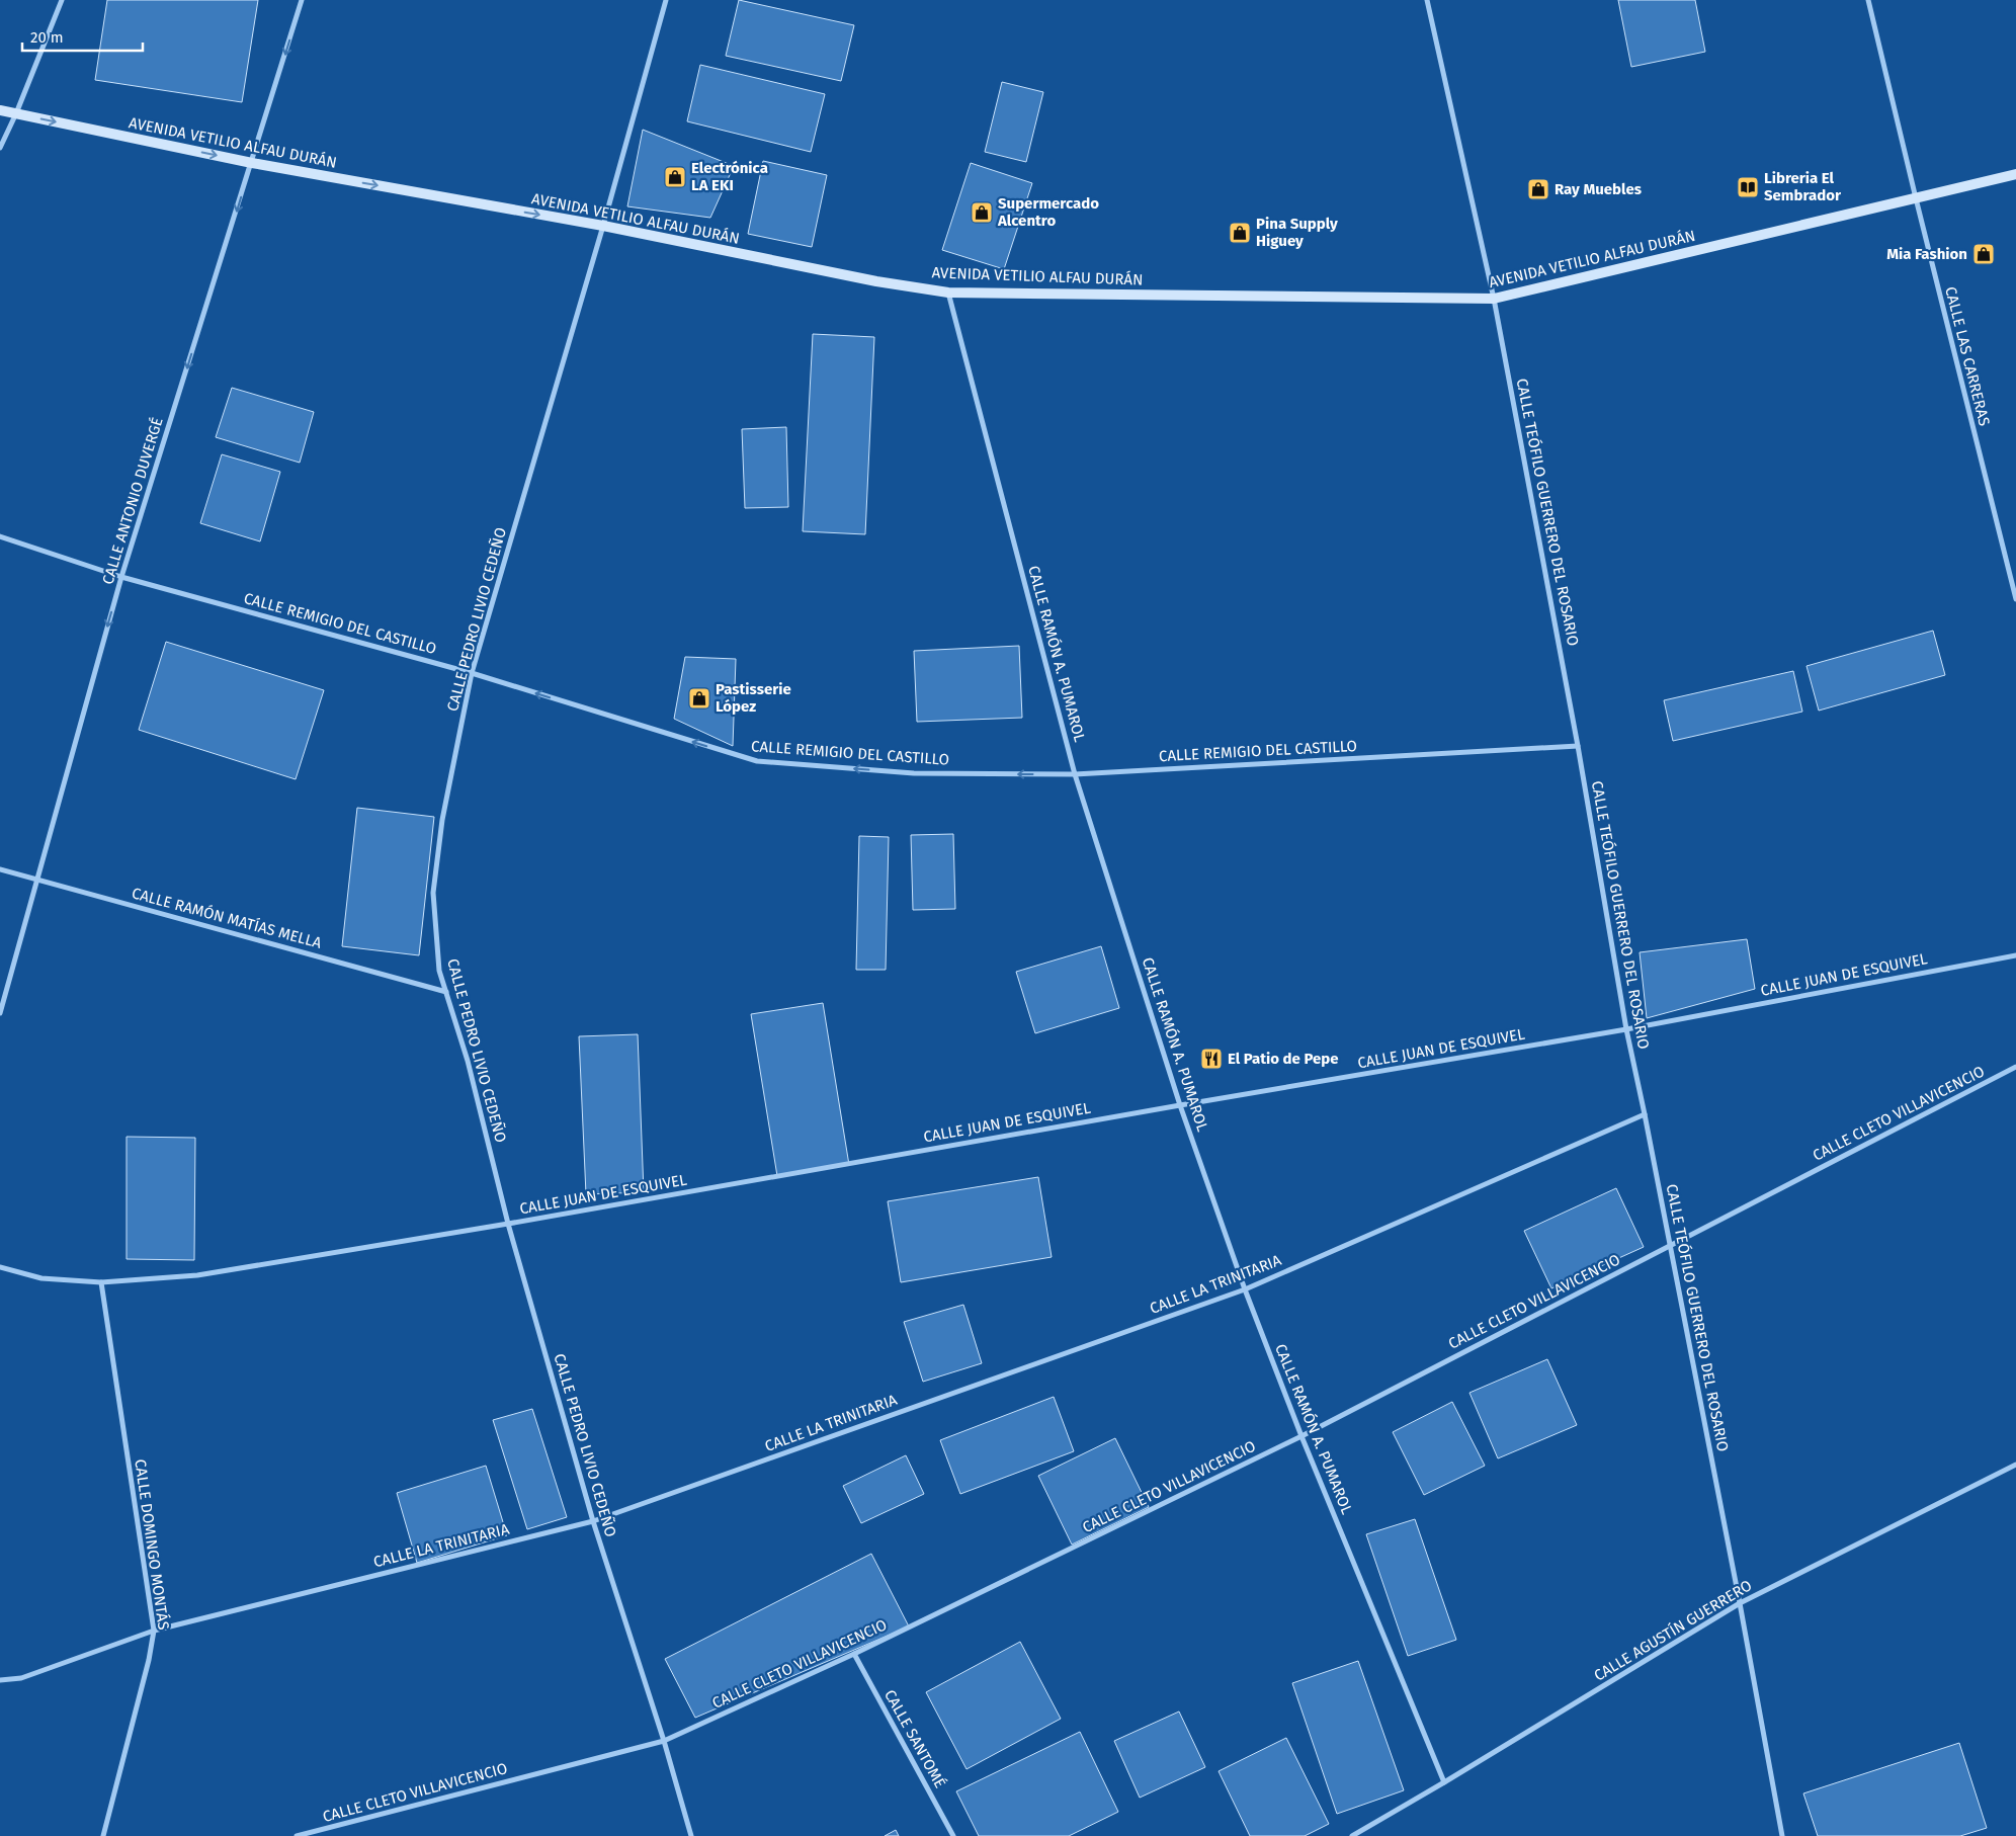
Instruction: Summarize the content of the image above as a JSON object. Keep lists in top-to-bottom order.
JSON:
{
  "streets": {
    "main road": ["AVENIDA VETILIO ALFAU DURÁN"],
    "street": [
      "CALLE LAS CARRERAS",
      "CALLE ANTONIO DUVERGÉ",
      "CALLE TEÓFILO GUERRERO DEL ROSARIO",
      "CALLE PEDRO LIVIO CEDEÑO",
      "CALLE REMIGIO DEL CASTILLO",
      "CALLE RAMÓN A. PUMAROL",
      "CALLE RAMÓN MATÍAS MELLA",
      "CALLE JUAN DE ESQUIVEL",
      "CALLE CLETO VILLAVICENCIO",
      "CALLE LA TRINITARIA",
      "CALLE DOMINGO MONTÁS",
      "CALLE AGUSTÍN GUERRERO",
      "CALLE SANTOMÉ"
    ]
  },
  "crossings": [
    ["AVENIDA VETILIO ALFAU DURÁN", "CALLE LAS CARRERAS"],
    ["AVENIDA VETILIO ALFAU DURÁN", "CALLE ANTONIO DUVERGÉ"],
    ["AVENIDA VETILIO ALFAU DURÁN", "CALLE TEÓFILO GUERRERO DEL ROSARIO"],
    ["AVENIDA VETILIO ALFAU DURÁN", "CALLE PEDRO LIVIO CEDEÑO"],
    ["AVENIDA VETILIO ALFAU DURÁN", "CALLE RAMÓN A. PUMAROL"],
    ["CALLE ANTONIO DUVERGÉ", "CALLE REMIGIO DEL CASTILLO"],
    ["CALLE ANTONIO DUVERGÉ", "CALLE RAMÓN MATÍAS MELLA"],
    ["CALLE TEÓFILO GUERRERO DEL ROSARIO", "CALLE REMIGIO DEL CASTILLO"],
    ["CALLE TEÓFILO GUERRERO DEL ROSARIO", "CALLE JUAN DE ESQUIVEL"],
    ["CALLE TEÓFILO GUERRERO DEL ROSARIO", "CALLE CLETO VILLAVICENCIO"],
    ["CALLE TEÓFILO GUERRERO DEL ROSARIO", "CALLE LA TRINITARIA"],
    ["CALLE TEÓFILO GUERRERO DEL ROSARIO", "CALLE AGUSTÍN GUERRERO"],
    ["CALLE PEDRO LIVIO CEDEÑO", "CALLE REMIGIO DEL CASTILLO"],
    ["CALLE PEDRO LIVIO CEDEÑO", "CALLE RAMÓN MATÍAS MELLA"],
    ["CALLE PEDRO LIVIO CEDEÑO", "CALLE JUAN DE ESQUIVEL"],
    ["CALLE PEDRO LIVIO CEDEÑO", "CALLE CLETO VILLAVICENCIO"],
    ["CALLE PEDRO LIVIO CEDEÑO", "CALLE LA TRINITARIA"],
    ["CALLE REMIGIO DEL CASTILLO", "CALLE RAMÓN A. PUMAROL"],
    ["CALLE RAMÓN A. PUMAROL", "CALLE JUAN DE ESQUIVEL"],
    ["CALLE RAMÓN A. PUMAROL", "CALLE CLETO VILLAVICENCIO"],
    ["CALLE RAMÓN A. PUMAROL", "CALLE LA TRINITARIA"],
    ["CALLE RAMÓN A. PUMAROL", "CALLE AGUSTÍN GUERRERO"],
    ["CALLE JUAN DE ESQUIVEL", "CALLE DOMINGO MONTÁS"],
    ["CALLE CLETO VILLAVICENCIO", "CALLE SANTOMÉ"],
    ["CALLE LA TRINITARIA", "CALLE DOMINGO MONTÁS"]
  ],
  "one_way": ["CALLE ANTONIO DUVERGÉ", "CALLE REMIGIO DEL CASTILLO"],
  "places": {
    "shop": [
      "Electrónica LA EKI",
      "Ray Muebles",
      "Supermercado Alcentro",
      "Pina Supply Higuey",
      "Mia Fashion",
      "Pastisserie López"
    ],
    "library": ["Libreria El Sembrador"],
    "restaurant": ["El Patio de Pepe"]
  },
  "scale_bar": "20 m"
}
